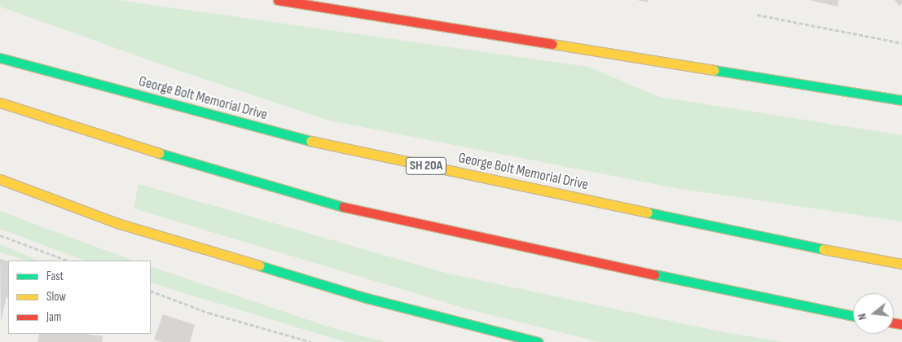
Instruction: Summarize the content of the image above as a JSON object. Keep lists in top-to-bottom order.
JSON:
{
  "streets": {
    "highway": ["George Bolt Memorial Drive", "SH 20A"]
  },
  "legend": ["Fast", "Slow", "Jam"],
  "north": "left"
}
